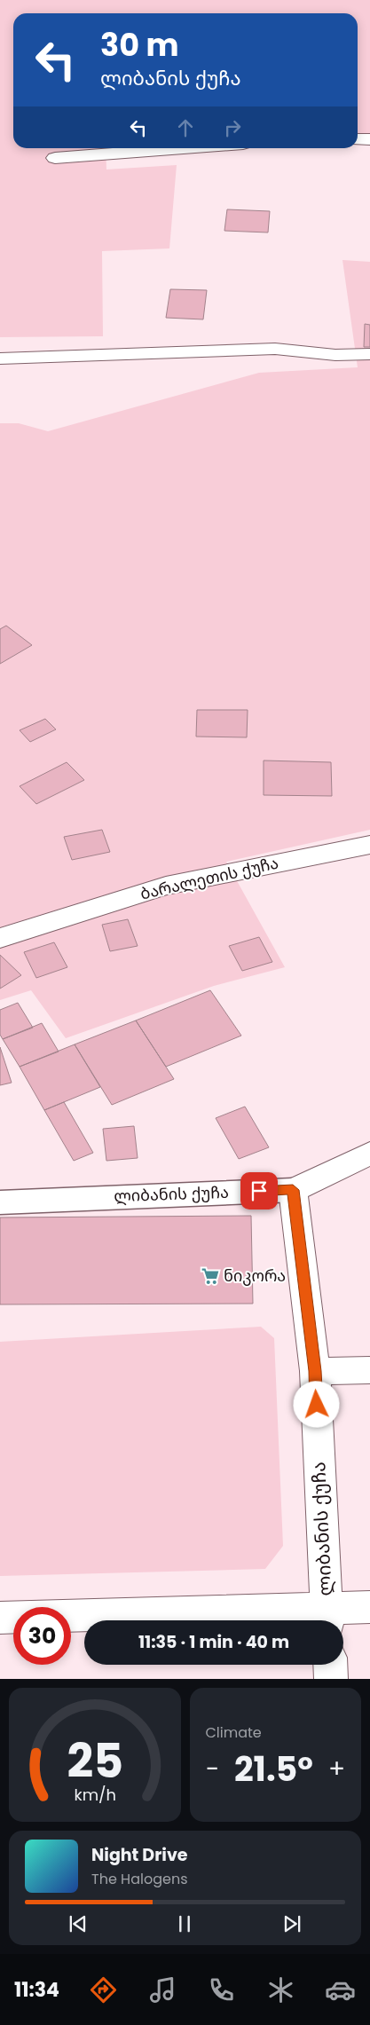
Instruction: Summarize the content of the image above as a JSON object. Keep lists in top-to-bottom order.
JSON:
{
  "streets": {
    "street": ["ბარალეთის ქუჩა", "ლიბანის ქუჩა"]
  },
  "places": {
    "supermarket": ["ნიკორა"]
  },
  "page": {
    "turn": ["30 m", "ლიბანის ქუჩა"],
    "limit": "30",
    "trip": "11:35 · 1 min · 40 m",
    "tile": "Climate",
    "heat": ["−", "21.5°", "+"],
    "song": ["Night Drive", "The Halogens"],
    "tabs": "11:34",
    "gauge": ["25", "km/h"]
  }
}
